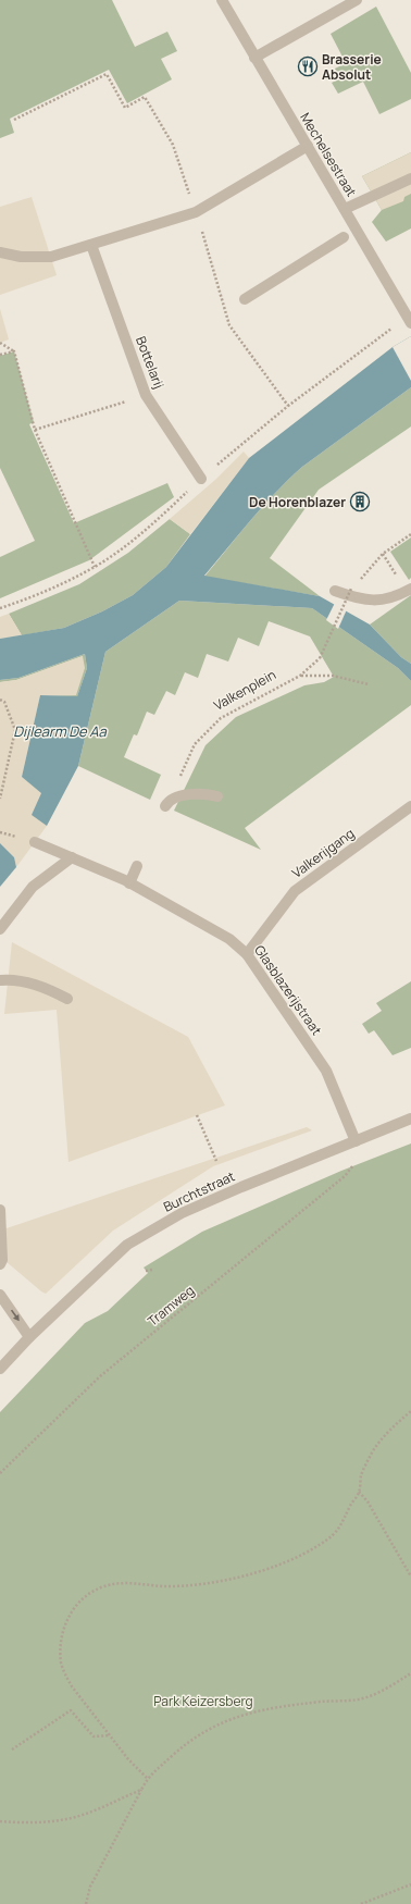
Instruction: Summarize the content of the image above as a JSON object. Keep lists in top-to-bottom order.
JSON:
{
  "streets": {
    "street": [
      "Mechelsestraat",
      "Bottelarij",
      "Valkerijgang",
      "Glasblazerijstraat",
      "Burchtstraat"
    ],
    "path": ["Valkenplein", "Tramweg"]
  },
  "crossings": [
    ["Valkerijgang", "Glasblazerijstraat"],
    ["Glasblazerijstraat", "Burchtstraat"]
  ],
  "water": ["Dijlearm De Aa"],
  "parks": ["Park Keizersberg"],
  "places": {
    "restaurant": ["Brasserie Absolut"],
    "building": ["De Horenblazer"]
  }
}
